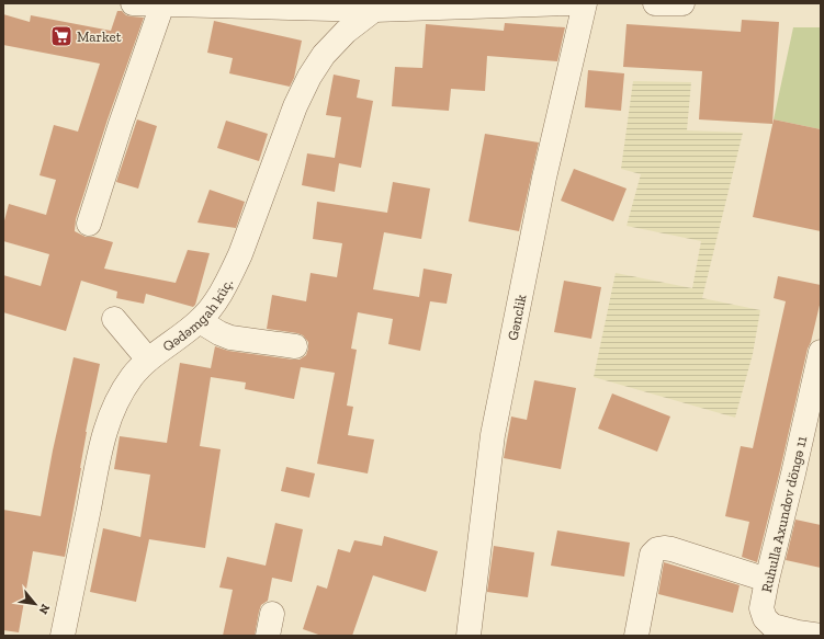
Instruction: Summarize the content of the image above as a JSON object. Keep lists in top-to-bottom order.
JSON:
{
  "streets": {
    "street": ["Qədəmgah küç.", "Gənclik", "Ruhulla Axundov döngə 11"]
  },
  "places": {
    "supermarket": ["Market"]
  },
  "north": "bottom right"
}
